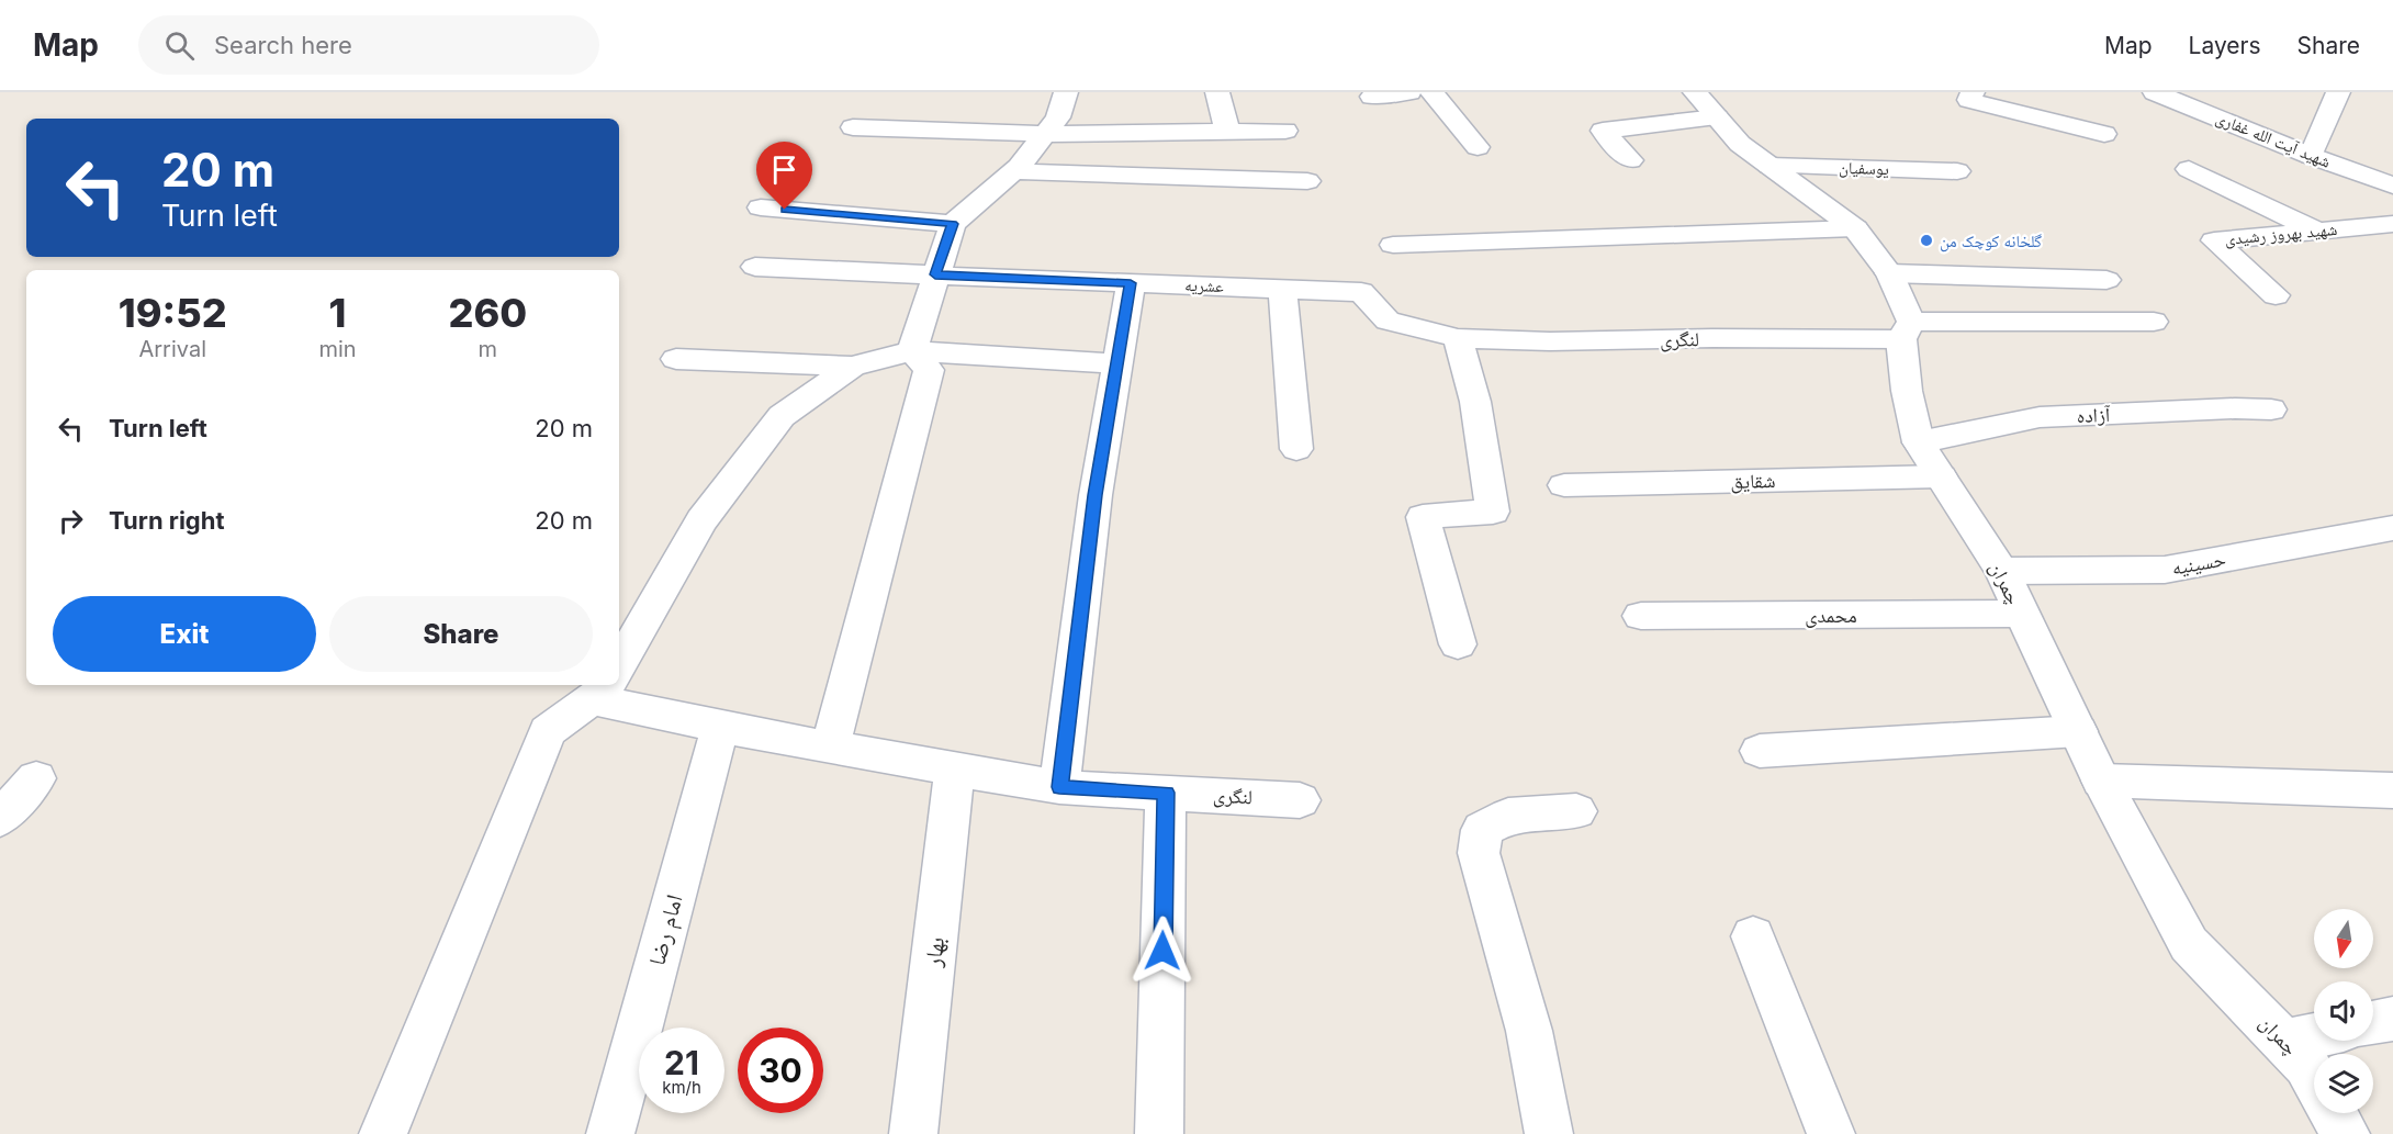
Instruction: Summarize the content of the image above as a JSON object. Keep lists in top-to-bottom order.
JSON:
{
  "streets": {
    "street": [
      "شهید آیت الله غفاری",
      "یوسفیان",
      "شهید بهروز رشیدی",
      "عشریه",
      "لنگری",
      "آزاده",
      "شقایق",
      "حسینیه",
      "چمران",
      "محمدی",
      "امام رضا",
      "بهار"
    ]
  },
  "crossings": [
    ["یوسفیان", "چمران"],
    ["عشریه", "لنگری"],
    ["لنگری", "چمران"],
    ["لنگری", "امام رضا"],
    ["لنگری", "بهار"],
    ["آزاده", "چمران"],
    ["شقایق", "چمران"],
    ["حسینیه", "چمران"],
    ["چمران", "محمدی"]
  ],
  "places": ["گلخانه کوچک من"],
  "north": "bottom",
  "page": {
    "header": "Map",
    "search": "Search here",
    "nav": ["Map", "Layers", "Share"],
    "turn": ["20 m", "Turn left"],
    "eta": [
      "19:52",
      "Arrival",
      "1",
      "min",
      "260",
      "m"
    ],
    "list": [
      {
        "name": "Turn left",
        "value": "20 m"
      },
      {
        "name": "Turn right",
        "value": "20 m"
      }
    ],
    "buttons": ["Exit", "Share"],
    "speed": "21 km/h",
    "limit": "30"
  }
}
